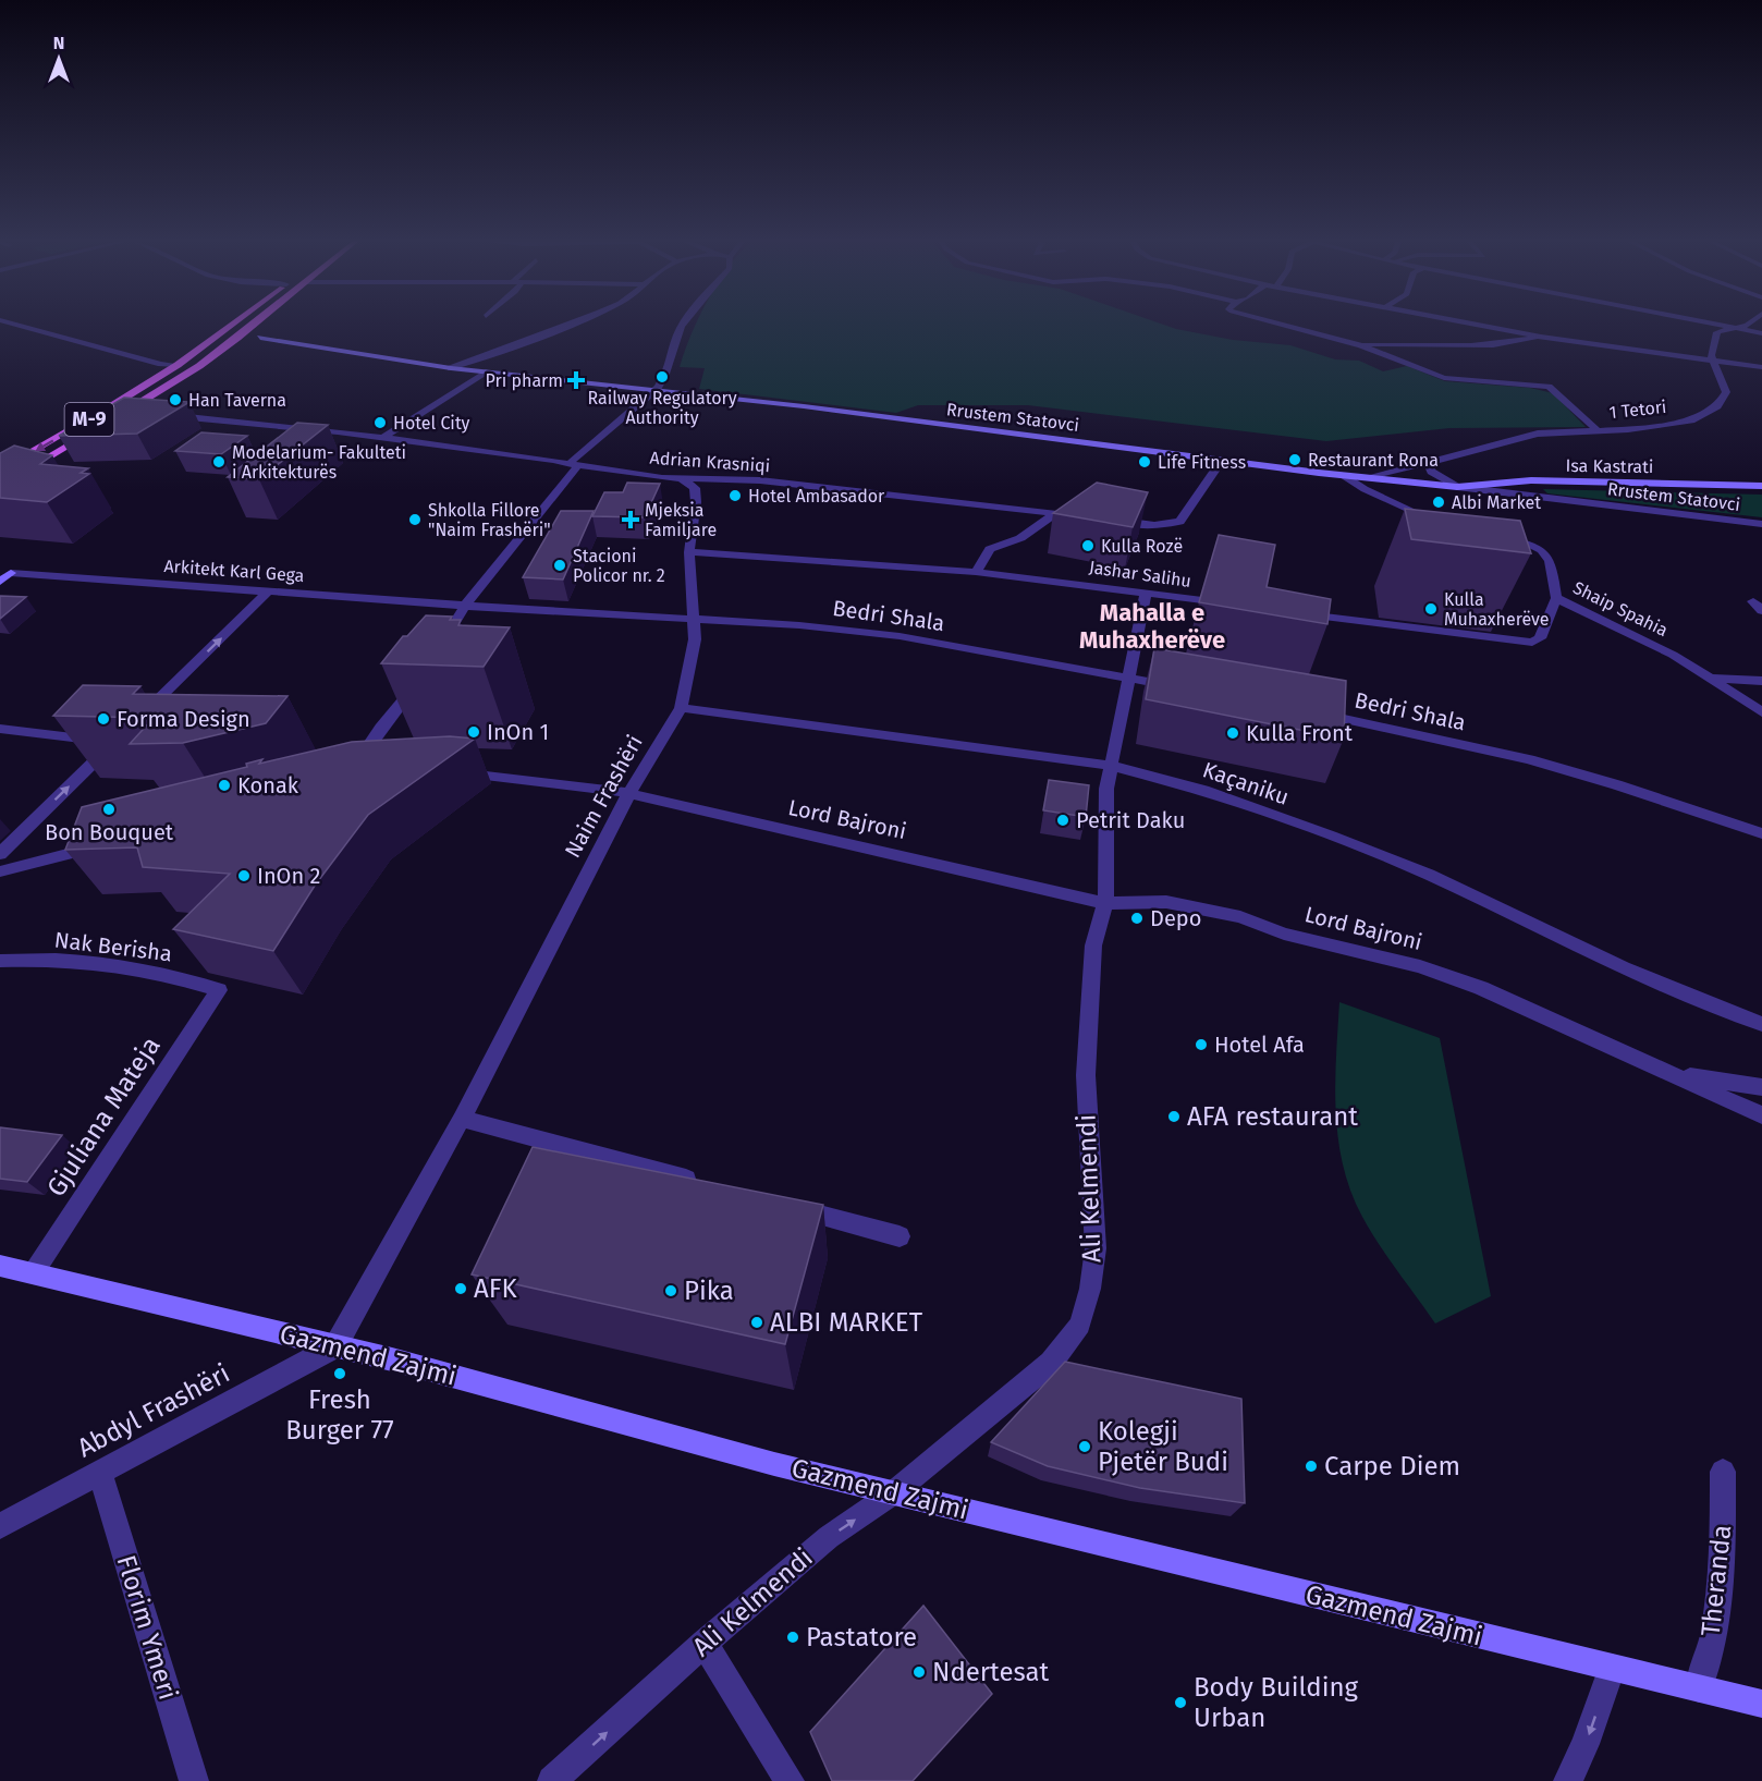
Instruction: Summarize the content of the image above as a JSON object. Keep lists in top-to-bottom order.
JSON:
{
  "streets": {
    "main road": ["M-9"],
    "street": [
      "1 Tetori",
      "Rrustem Statovci",
      "Adrian Krasniqi",
      "Isa Kastrati",
      "Arkitekt Karl Gega",
      "Jashar Salihu",
      "Shaip Spahia",
      "Bedri Shala",
      "Kaçaniku",
      "Naim Frashëri",
      "Lord Bajroni",
      "Nak Berisha",
      "Gjuliana Mateja",
      "Ali Kelmendi",
      "Gazmend Zajmi",
      "Abdyl Frashëri",
      "Theranda",
      "Florim Ymeri"
    ]
  },
  "crossings": [
    ["1 Tetori", "Rrustem Statovci"],
    ["Rrustem Statovci", "Isa Kastrati"],
    ["Adrian Krasniqi", "Naim Frashëri"],
    ["Arkitekt Karl Gega", "Bedri Shala"],
    ["Arkitekt Karl Gega", "Naim Frashëri"],
    ["Jashar Salihu", "Naim Frashëri"],
    ["Jashar Salihu", "Ali Kelmendi"],
    ["Bedri Shala", "Naim Frashëri"],
    ["Bedri Shala", "Ali Kelmendi"],
    ["Kaçaniku", "Naim Frashëri"],
    ["Kaçaniku", "Ali Kelmendi"],
    ["Naim Frashëri", "Lord Bajroni"],
    ["Naim Frashëri", "Gazmend Zajmi"],
    ["Naim Frashëri", "Abdyl Frashëri"],
    ["Lord Bajroni", "Ali Kelmendi"],
    ["Nak Berisha", "Gjuliana Mateja"],
    ["Gjuliana Mateja", "Gazmend Zajmi"],
    ["Ali Kelmendi", "Gazmend Zajmi"],
    ["Gazmend Zajmi", "Abdyl Frashëri"],
    ["Gazmend Zajmi", "Theranda"],
    ["Abdyl Frashëri", "Florim Ymeri"]
  ],
  "districts": ["Mahalla e Muhaxherëve"],
  "places": {
    "other": [
      "Railway Regulatory Authority",
      "Han Taverna",
      "Hotel City",
      "Restaurant Rona",
      "Modelarium- Fakulteti i Arkitekturës",
      "Life Fitness",
      "Hotel Ambasador",
      "Albi Market",
      "Shkolla Fillore \"Naim Frashëri\"",
      "Kulla Rozë",
      "Stacioni Policor nr. 2",
      "Kulla Muhaxherëve",
      "Forma Design",
      "InOn 1",
      "Kulla Front",
      "Konak",
      "Bon Bouquet",
      "Petrit Daku",
      "InOn 2",
      "Depo",
      "Hotel Afa",
      "AFA restaurant",
      "AFK",
      "Pika",
      "ALBI MARKET",
      "Fresh Burger 77",
      "Kolegji Pjetër Budi",
      "Carpe Diem",
      "Pastatore",
      "Ndertesat",
      "Body Building Urban"
    ],
    "health": ["Pri pharm", "Mjeksia Familjare"]
  },
  "north": "top"
}
